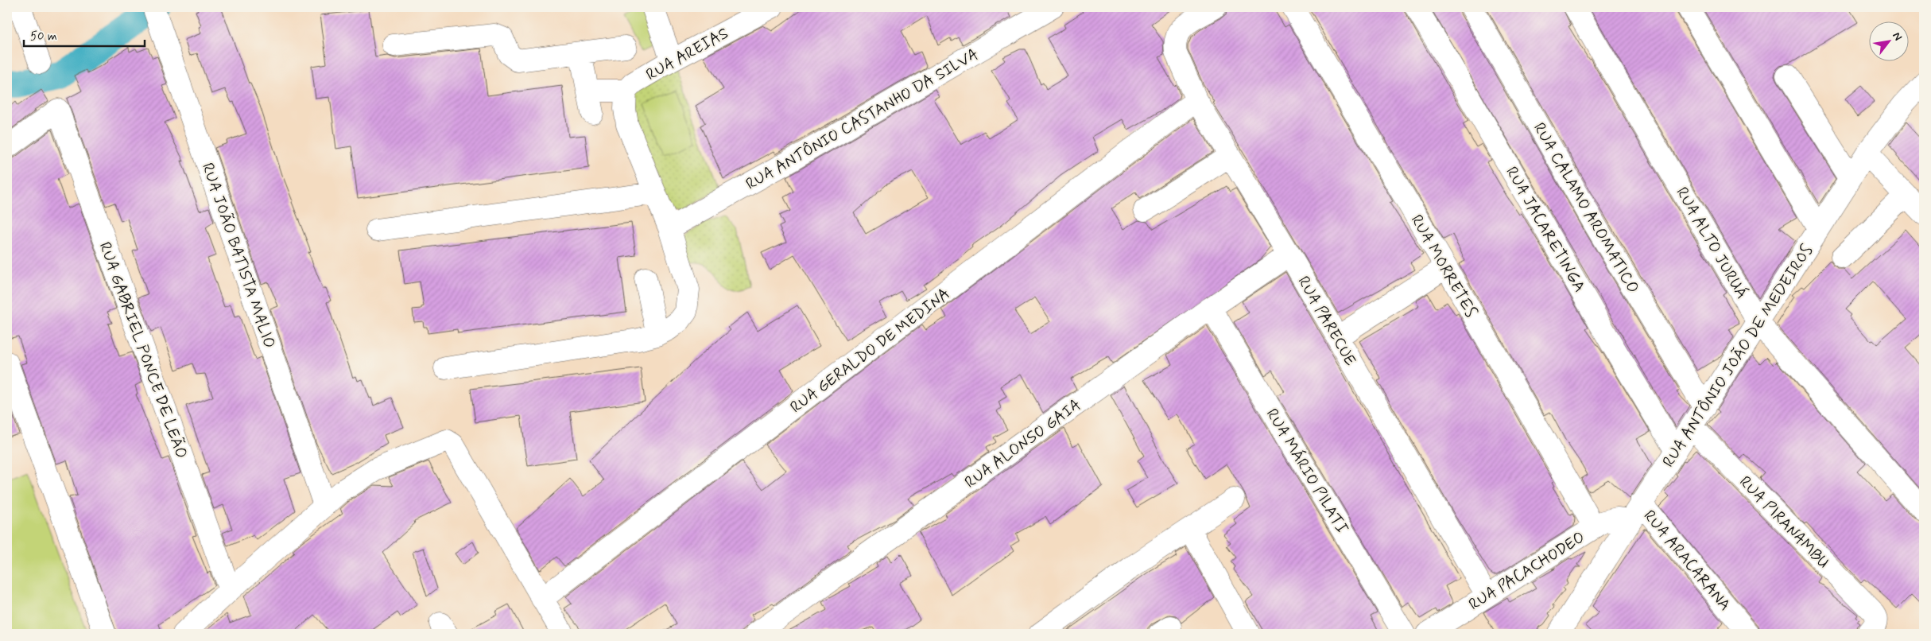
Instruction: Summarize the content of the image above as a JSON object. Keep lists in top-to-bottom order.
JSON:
{
  "streets": {
    "street": [
      "RUA AREIAS",
      "RUA ANTÔNIO CASTANHO DA SILVA",
      "RUA CALAMO AROMATICO",
      "RUA JACARETINGA",
      "RUA ALTO JURUÁ",
      "RUA JOÃO BATISTA MALIO",
      "RUA MORRETES",
      "RUA PARECUE",
      "RUA GABRIEL PONCE DE LEÃO",
      "RUA GERALDO DE MEDINA",
      "RUA ANTÔNIO JOÃO DE MEDEIROS",
      "RUA ALONSO GAIA",
      "RUA MÁRIO PILATI",
      "RUA PIRANAMBU",
      "RUA ARACARANA",
      "RUA PACACHODEO"
    ]
  },
  "crossings": [
    ["RUA CALAMO AROMATICO", "RUA ANTÔNIO JOÃO DE MEDEIROS"],
    ["RUA JACARETINGA", "RUA ANTÔNIO JOÃO DE MEDEIROS"],
    ["RUA ALTO JURUÁ", "RUA ANTÔNIO JOÃO DE MEDEIROS"],
    ["RUA MORRETES", "RUA PACACHODEO"],
    ["RUA PARECUE", "RUA GERALDO DE MEDINA"],
    ["RUA PARECUE", "RUA ALONSO GAIA"],
    ["RUA PARECUE", "RUA PACACHODEO"],
    ["RUA ANTÔNIO JOÃO DE MEDEIROS", "RUA PIRANAMBU"],
    ["RUA ANTÔNIO JOÃO DE MEDEIROS", "RUA ARACARANA"],
    ["RUA ANTÔNIO JOÃO DE MEDEIROS", "RUA PACACHODEO"],
    ["RUA ALONSO GAIA", "RUA MÁRIO PILATI"],
    ["RUA ARACARANA", "RUA PACACHODEO"]
  ],
  "scale_bar": "50 m",
  "north": "top right"
}
